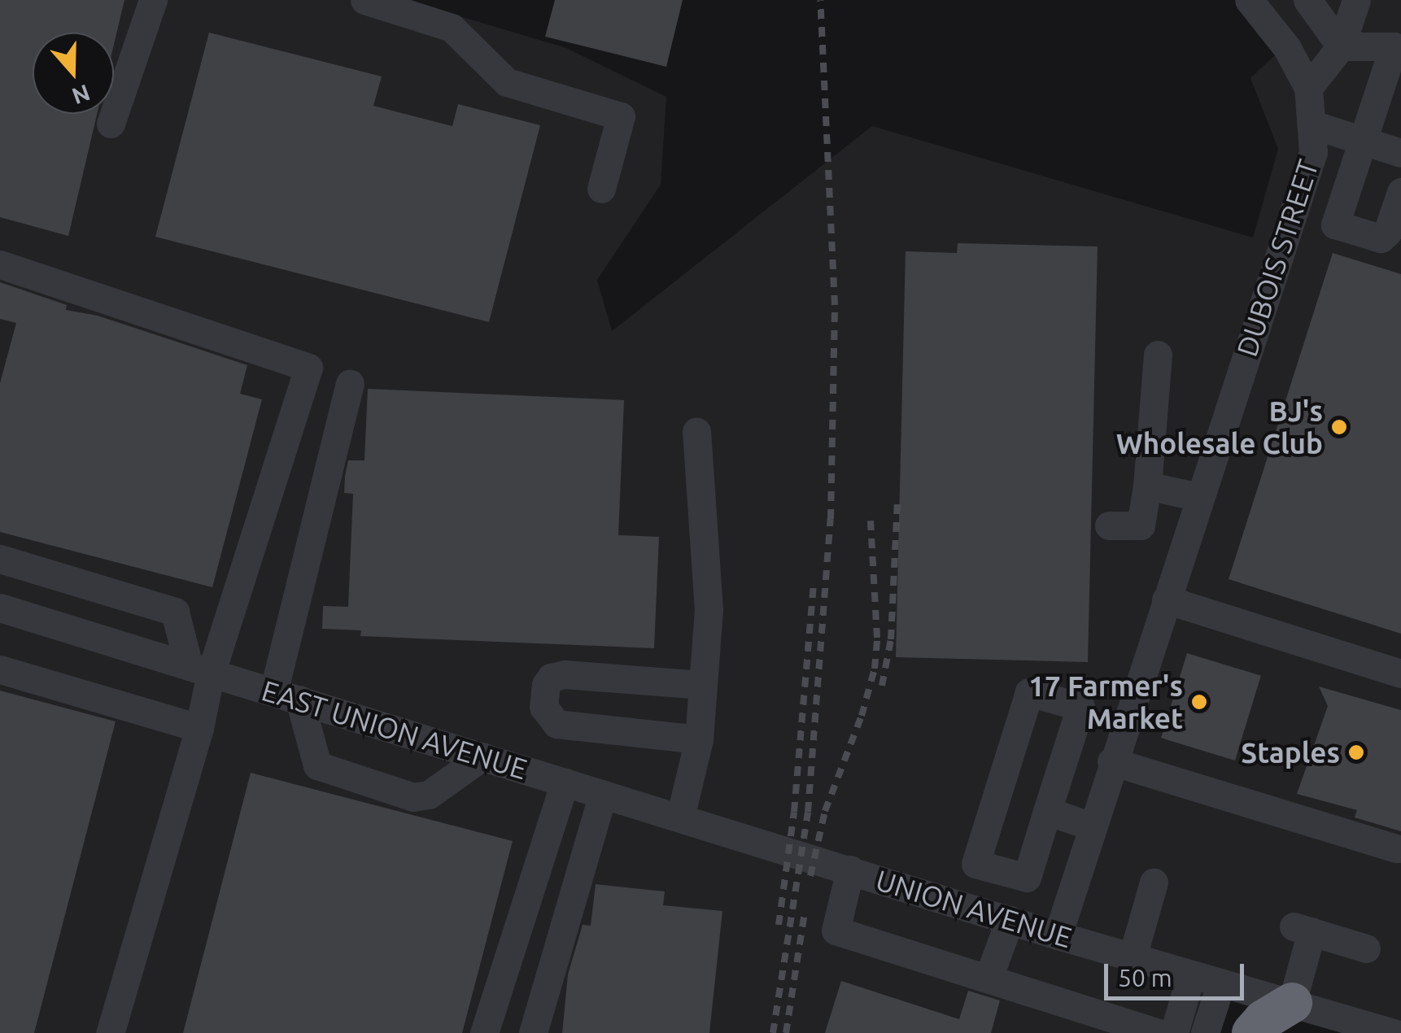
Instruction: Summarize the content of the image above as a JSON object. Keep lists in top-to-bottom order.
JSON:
{
  "streets": {
    "street": ["DUBOIS STREET", "EAST UNION AVENUE", "UNION AVENUE"]
  },
  "crossings": [
    ["DUBOIS STREET", "UNION AVENUE"],
    ["EAST UNION AVENUE", "UNION AVENUE"]
  ],
  "places": ["BJ's Wholesale Club", "17 Farmer's Market", "Staples"],
  "scale_bar": "50 m",
  "north": "bottom"
}
